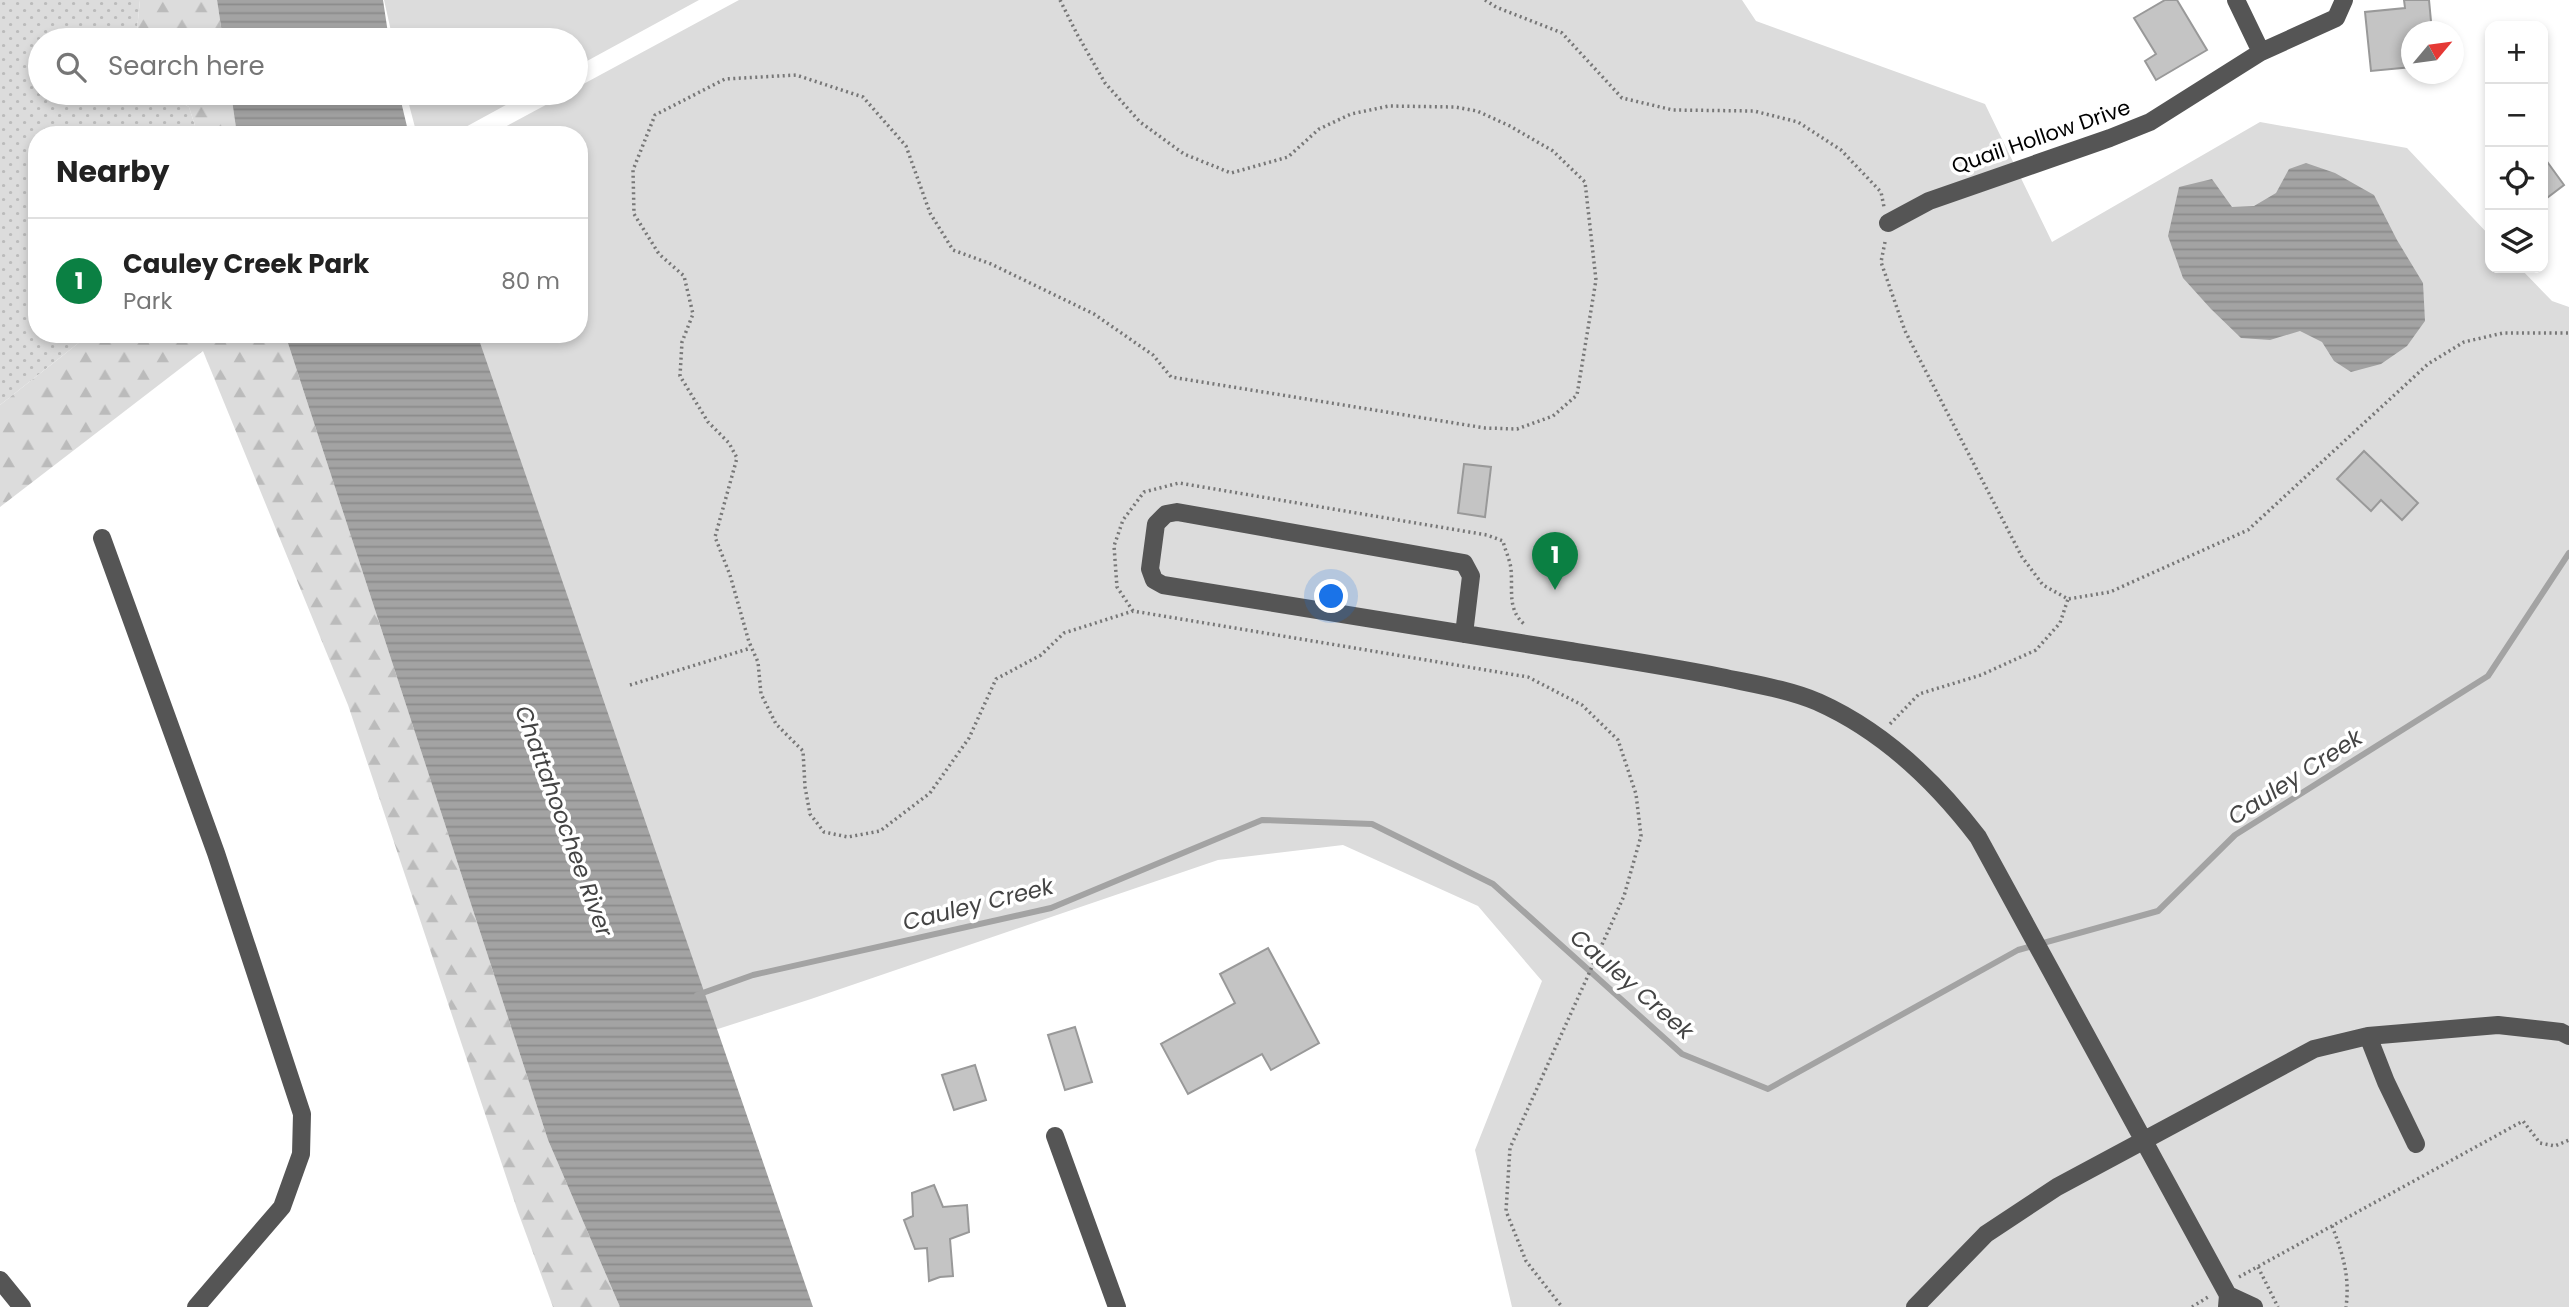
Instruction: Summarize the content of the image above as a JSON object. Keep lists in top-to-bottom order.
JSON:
{
  "streets": {
    "street": ["Quail Hollow Drive"]
  },
  "water": ["Cauley Creek", "Chattahoochee River"],
  "north": "top right",
  "page": {
    "map_buttons": ["+", "−"],
    "search": "Search here",
    "heading": "Nearby",
    "list": [
      {
        "mark": "1",
        "name": "Cauley Creek Park",
        "note": "Park",
        "value": "80 m"
      }
    ],
    "pins": "1"
  }
}
